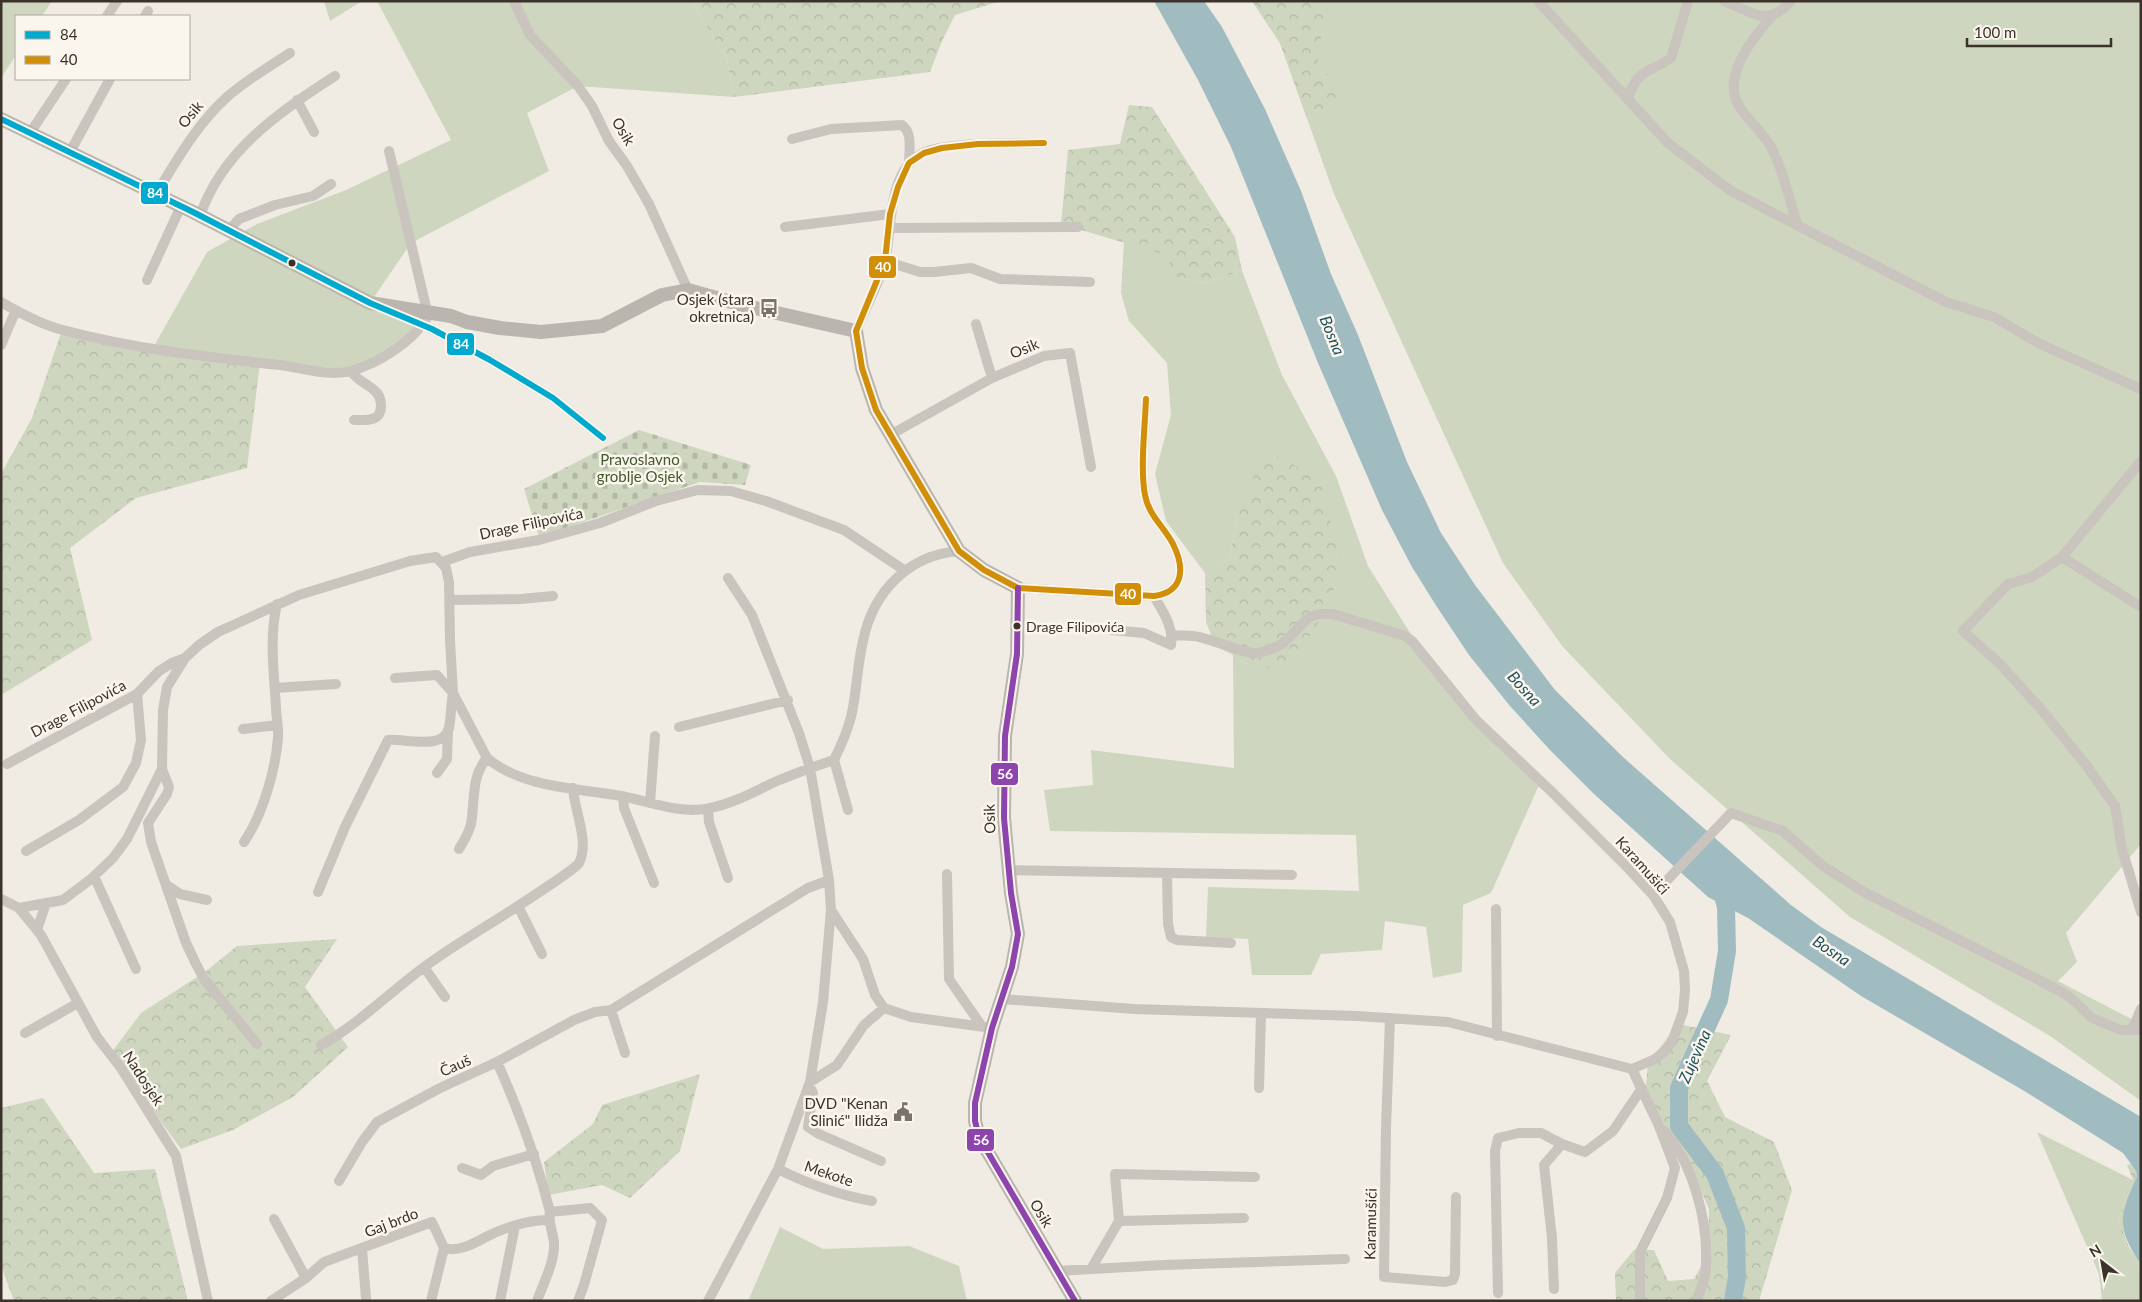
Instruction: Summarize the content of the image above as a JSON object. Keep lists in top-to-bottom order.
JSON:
{
  "streets": {
    "main road": ["Osik"],
    "street": [
      "Drage Filipovića",
      "Karamušići",
      "Čauš",
      "Nadosjek",
      "Mekote",
      "Gaj brdo"
    ]
  },
  "crossings": [
    ["Drage Filipovića", "Nadosjek"]
  ],
  "water": ["Bosna", "Zujevina"],
  "parks": ["Pravoslavno groblje Osjek"],
  "places": {
    "bus stop": ["Osjek (stara okretnica)"],
    "other": ["Drage Filipovića"],
    "public building": ["DVD \"Kenan Slinić\" Ilidža"]
  },
  "lines": ["transit line 84", "transit line 40", "transit line 56"],
  "legend": ["84", "40"],
  "scale_bar": "100 m",
  "north": "top left"
}
